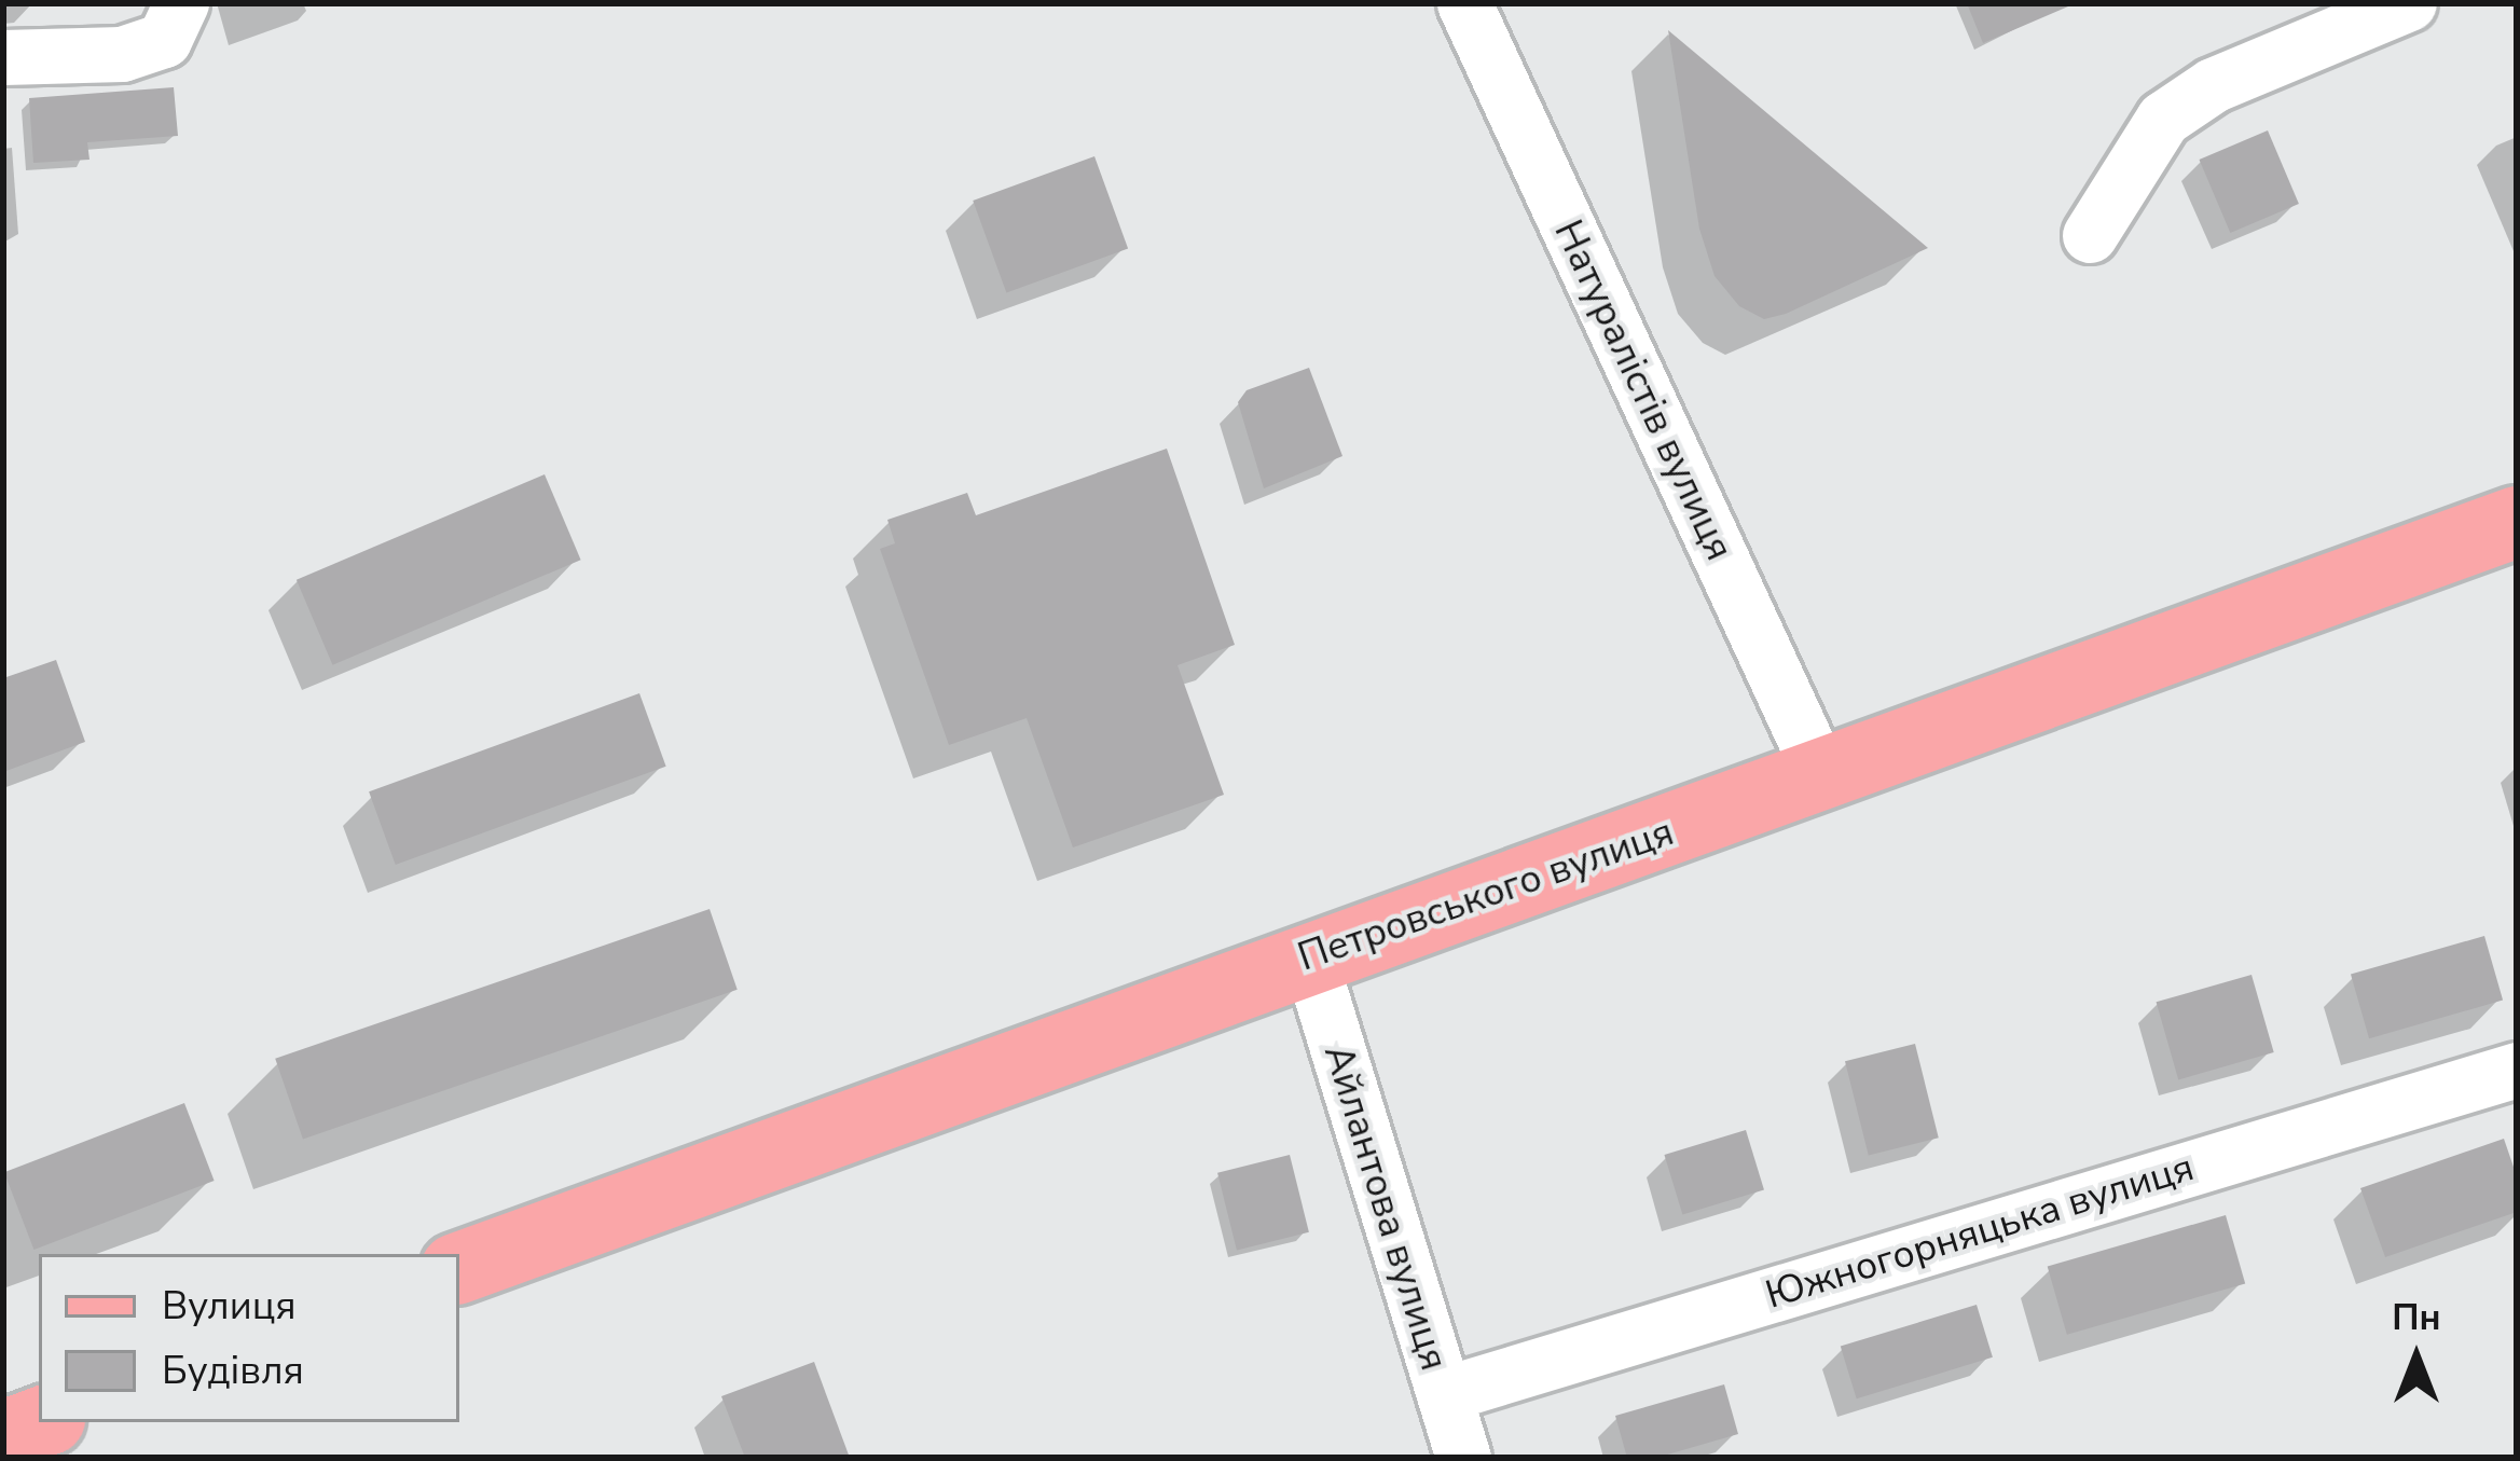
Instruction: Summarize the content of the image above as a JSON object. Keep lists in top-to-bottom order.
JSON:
{
  "streets": {
    "main road": ["Петровського вулиця"],
    "street": ["Натуралістів вулиця", "Айлантова вулиця", "Южногорняцька вулиця"]
  },
  "crossings": [
    ["Натуралістів вулиця", "Петровського вулиця"],
    ["Петровського вулиця", "Айлантова вулиця"],
    ["Айлантова вулиця", "Южногорняцька вулиця"]
  ],
  "legend": ["Вулиця", "Будівля"],
  "north": "top"
}
